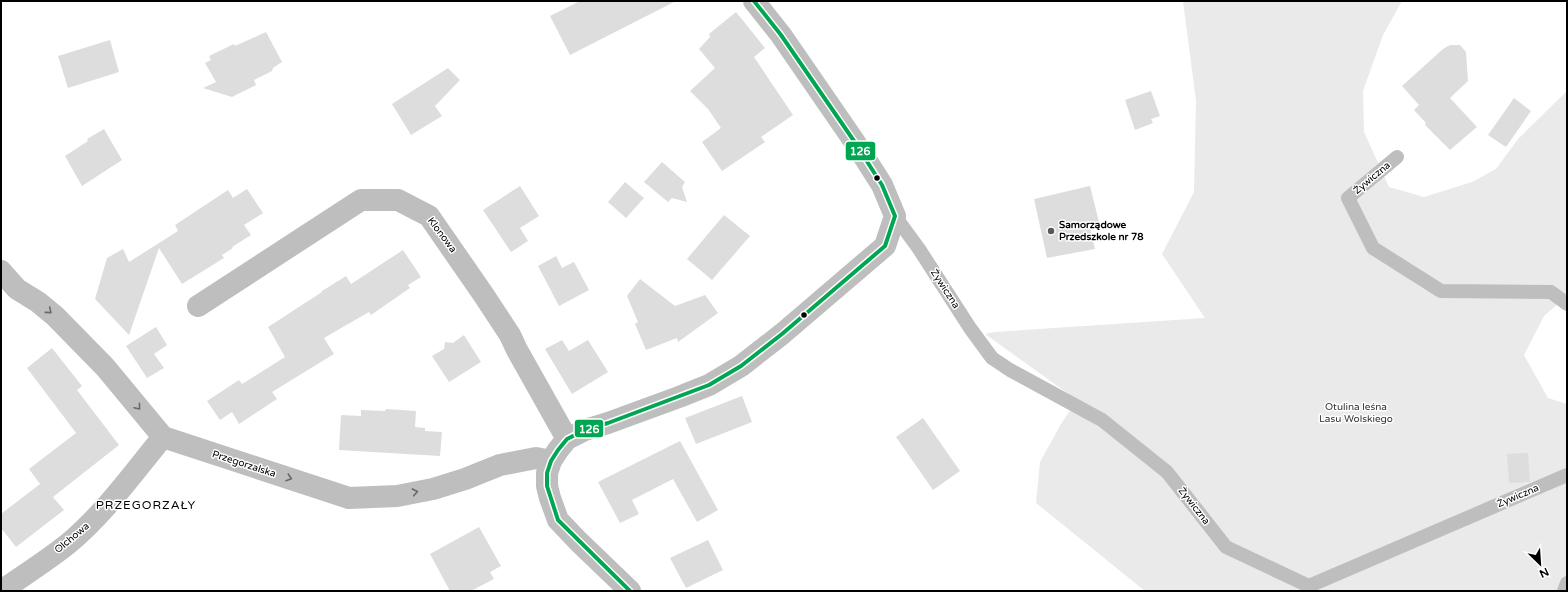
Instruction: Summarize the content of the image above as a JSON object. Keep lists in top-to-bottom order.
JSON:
{
  "streets": {
    "street": ["Klonowa", "Przegorzalska", "Olchowa"],
    "lane": ["Żywiczna"]
  },
  "crossings": [
    ["Przegorzalska", "Olchowa"]
  ],
  "one_way": ["Przegorzalska"],
  "districts": ["PRZEGORZAŁY"],
  "parks": ["Otulina leśna Lasu Wolskiego"],
  "places": ["Samorządowe Przedszkole nr 78"],
  "lines": ["transit line 126"],
  "north": "bottom right"
}
